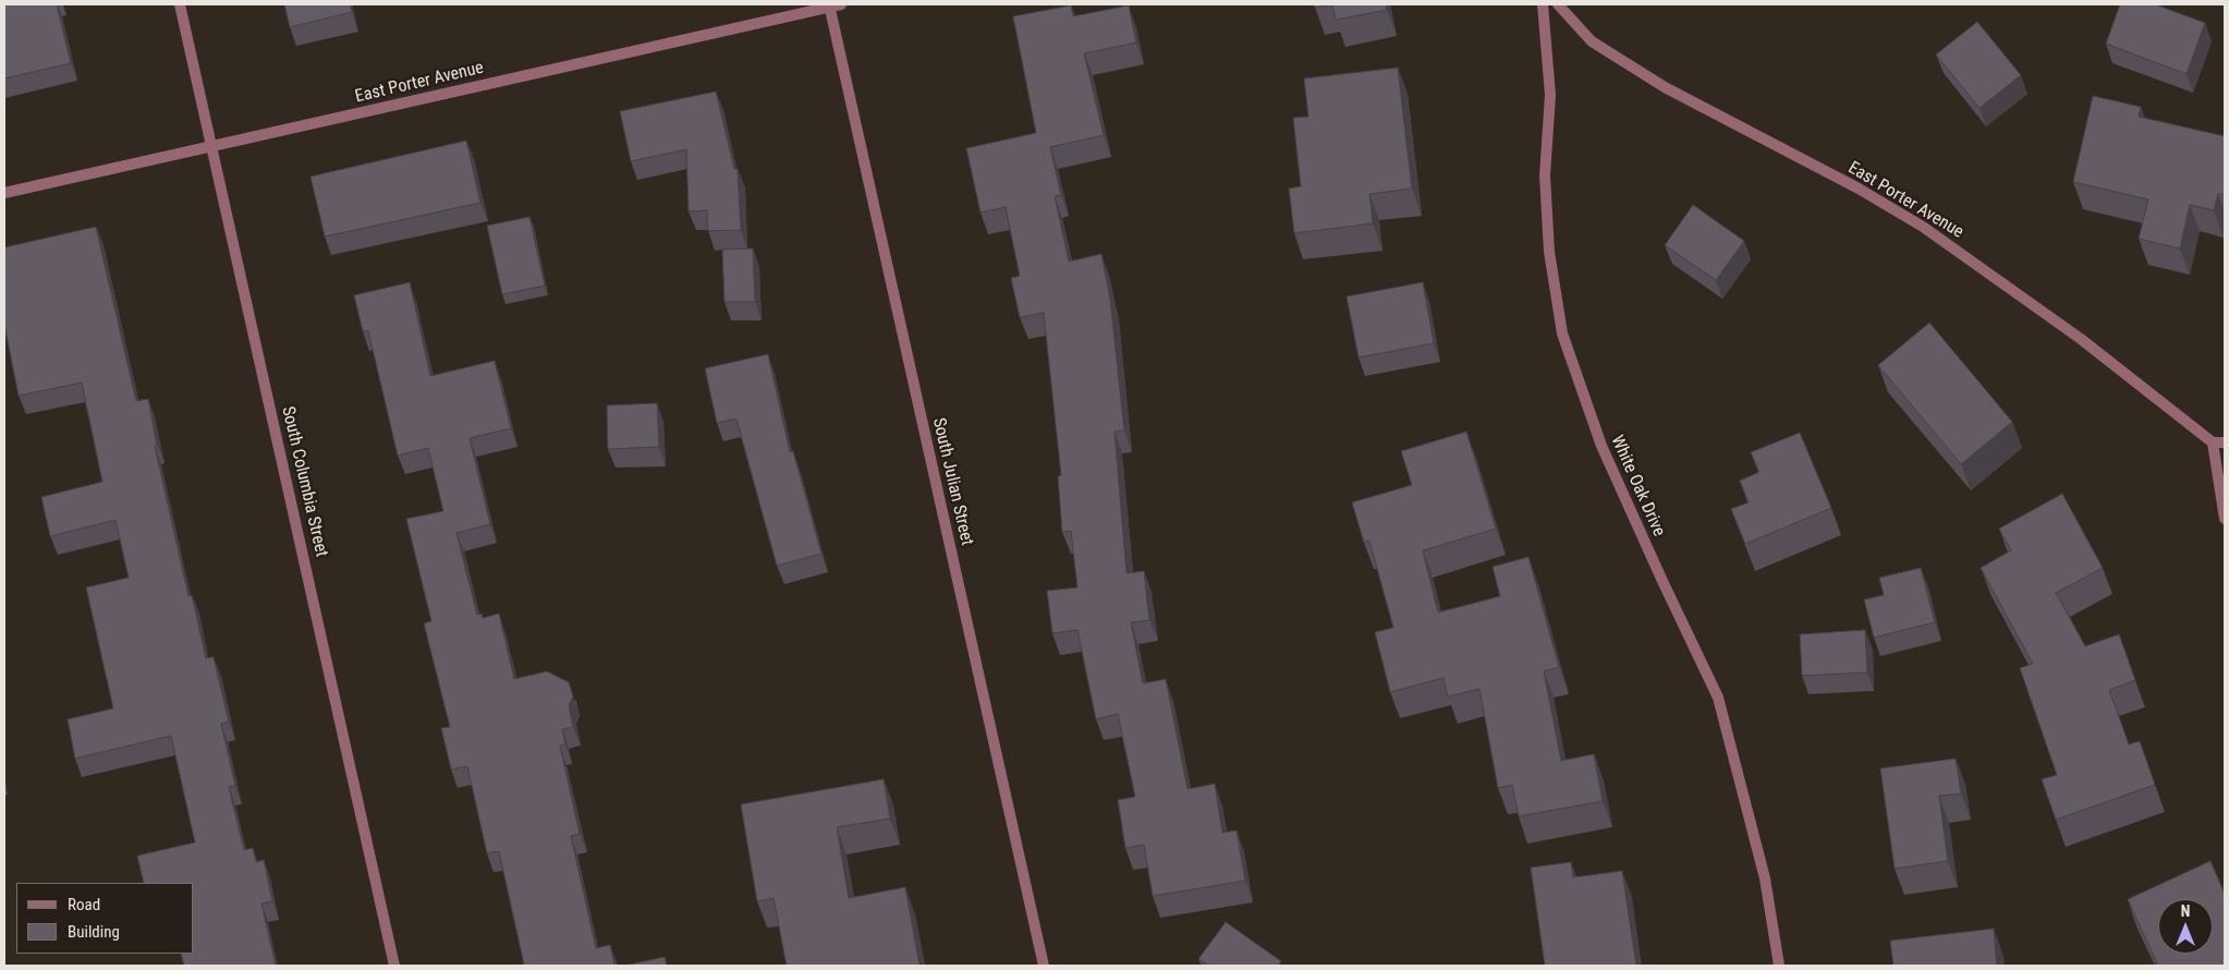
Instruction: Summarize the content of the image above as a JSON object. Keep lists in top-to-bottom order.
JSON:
{
  "streets": {
    "street": [
      "East Porter Avenue",
      "South Columbia Street",
      "South Julian Street",
      "White Oak Drive"
    ]
  },
  "crossings": [
    ["East Porter Avenue", "South Columbia Street"],
    ["East Porter Avenue", "South Julian Street"]
  ],
  "legend": ["Road", "Building"],
  "north": "top"
}
